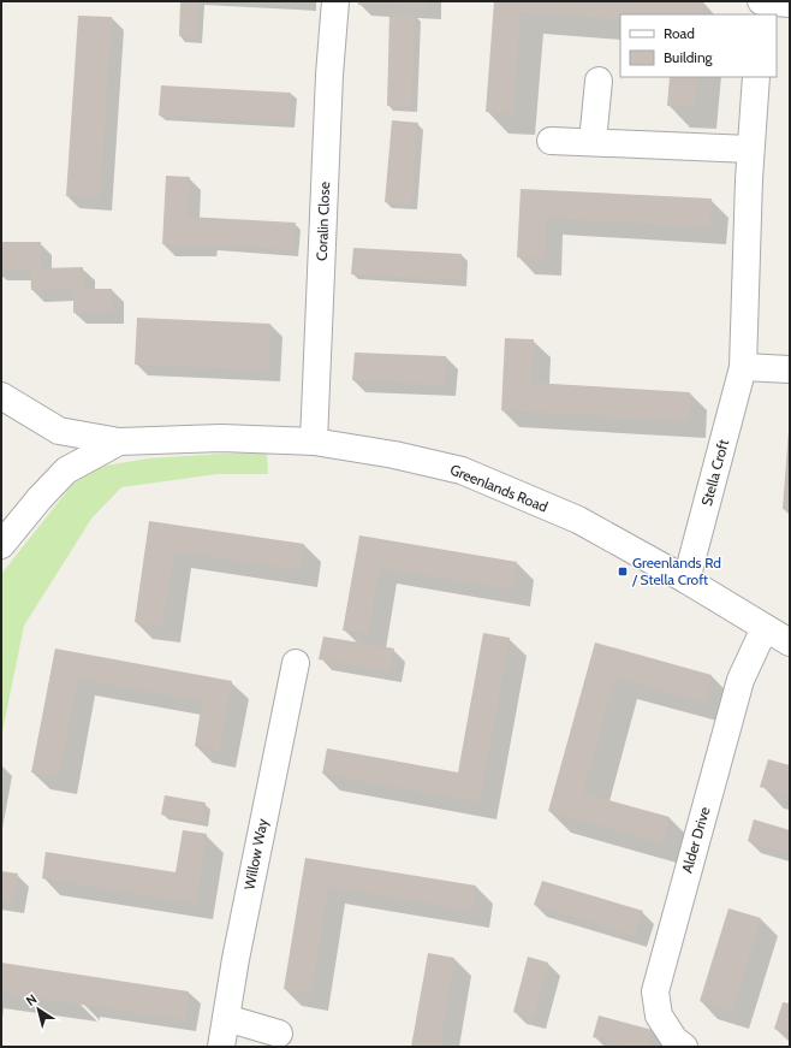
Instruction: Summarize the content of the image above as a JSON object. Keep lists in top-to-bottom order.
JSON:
{
  "streets": {
    "street": [
      "Coralin Close",
      "Stella Croft",
      "Greenlands Road",
      "Alder Drive",
      "Willow Way"
    ]
  },
  "crossings": [
    ["Coralin Close", "Greenlands Road"],
    ["Stella Croft", "Greenlands Road"],
    ["Greenlands Road", "Alder Drive"]
  ],
  "places": {
    "transit": ["Greenlands Rd / Stella Croft"]
  },
  "legend": ["Road", "Building"],
  "north": "top left"
}
